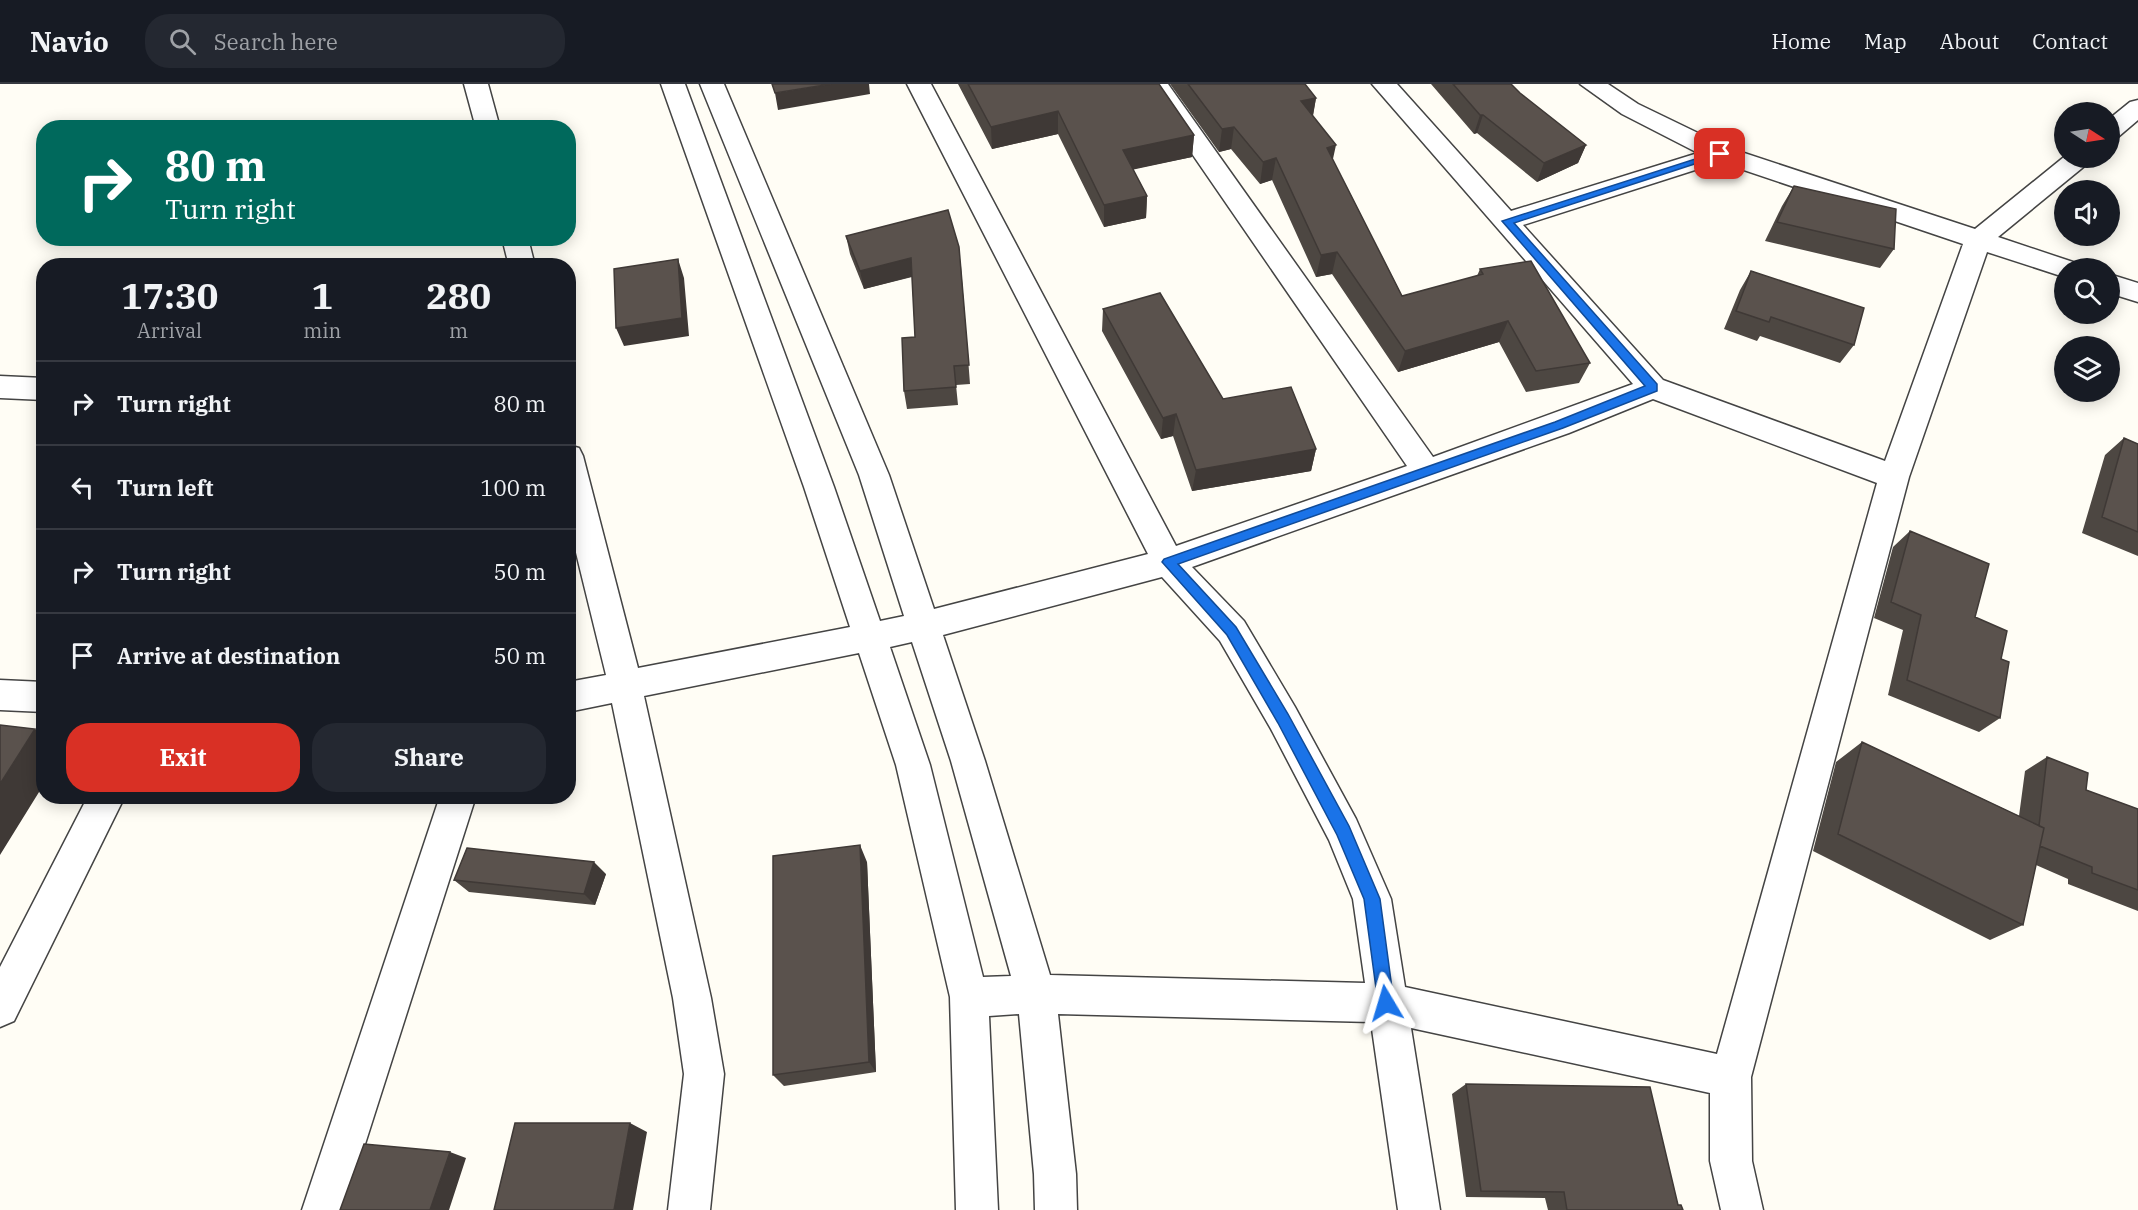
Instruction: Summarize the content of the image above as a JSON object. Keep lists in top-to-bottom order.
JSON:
{
  "north": "right",
  "page": {
    "header": "Navio",
    "search": "Search here",
    "nav": [
      "Home",
      "Map",
      "About",
      "Contact"
    ],
    "turn": ["80 m", "Turn right"],
    "eta": [
      "17:30",
      "Arrival",
      "1",
      "min",
      "280",
      "m"
    ],
    "list": [
      {
        "name": "Turn right",
        "value": "80 m"
      },
      {
        "name": "Turn left",
        "value": "100 m"
      },
      {
        "name": "Turn right",
        "value": "50 m"
      },
      {
        "name": "Arrive at destination",
        "value": "50 m"
      }
    ],
    "buttons": ["Exit", "Share"]
  }
}
